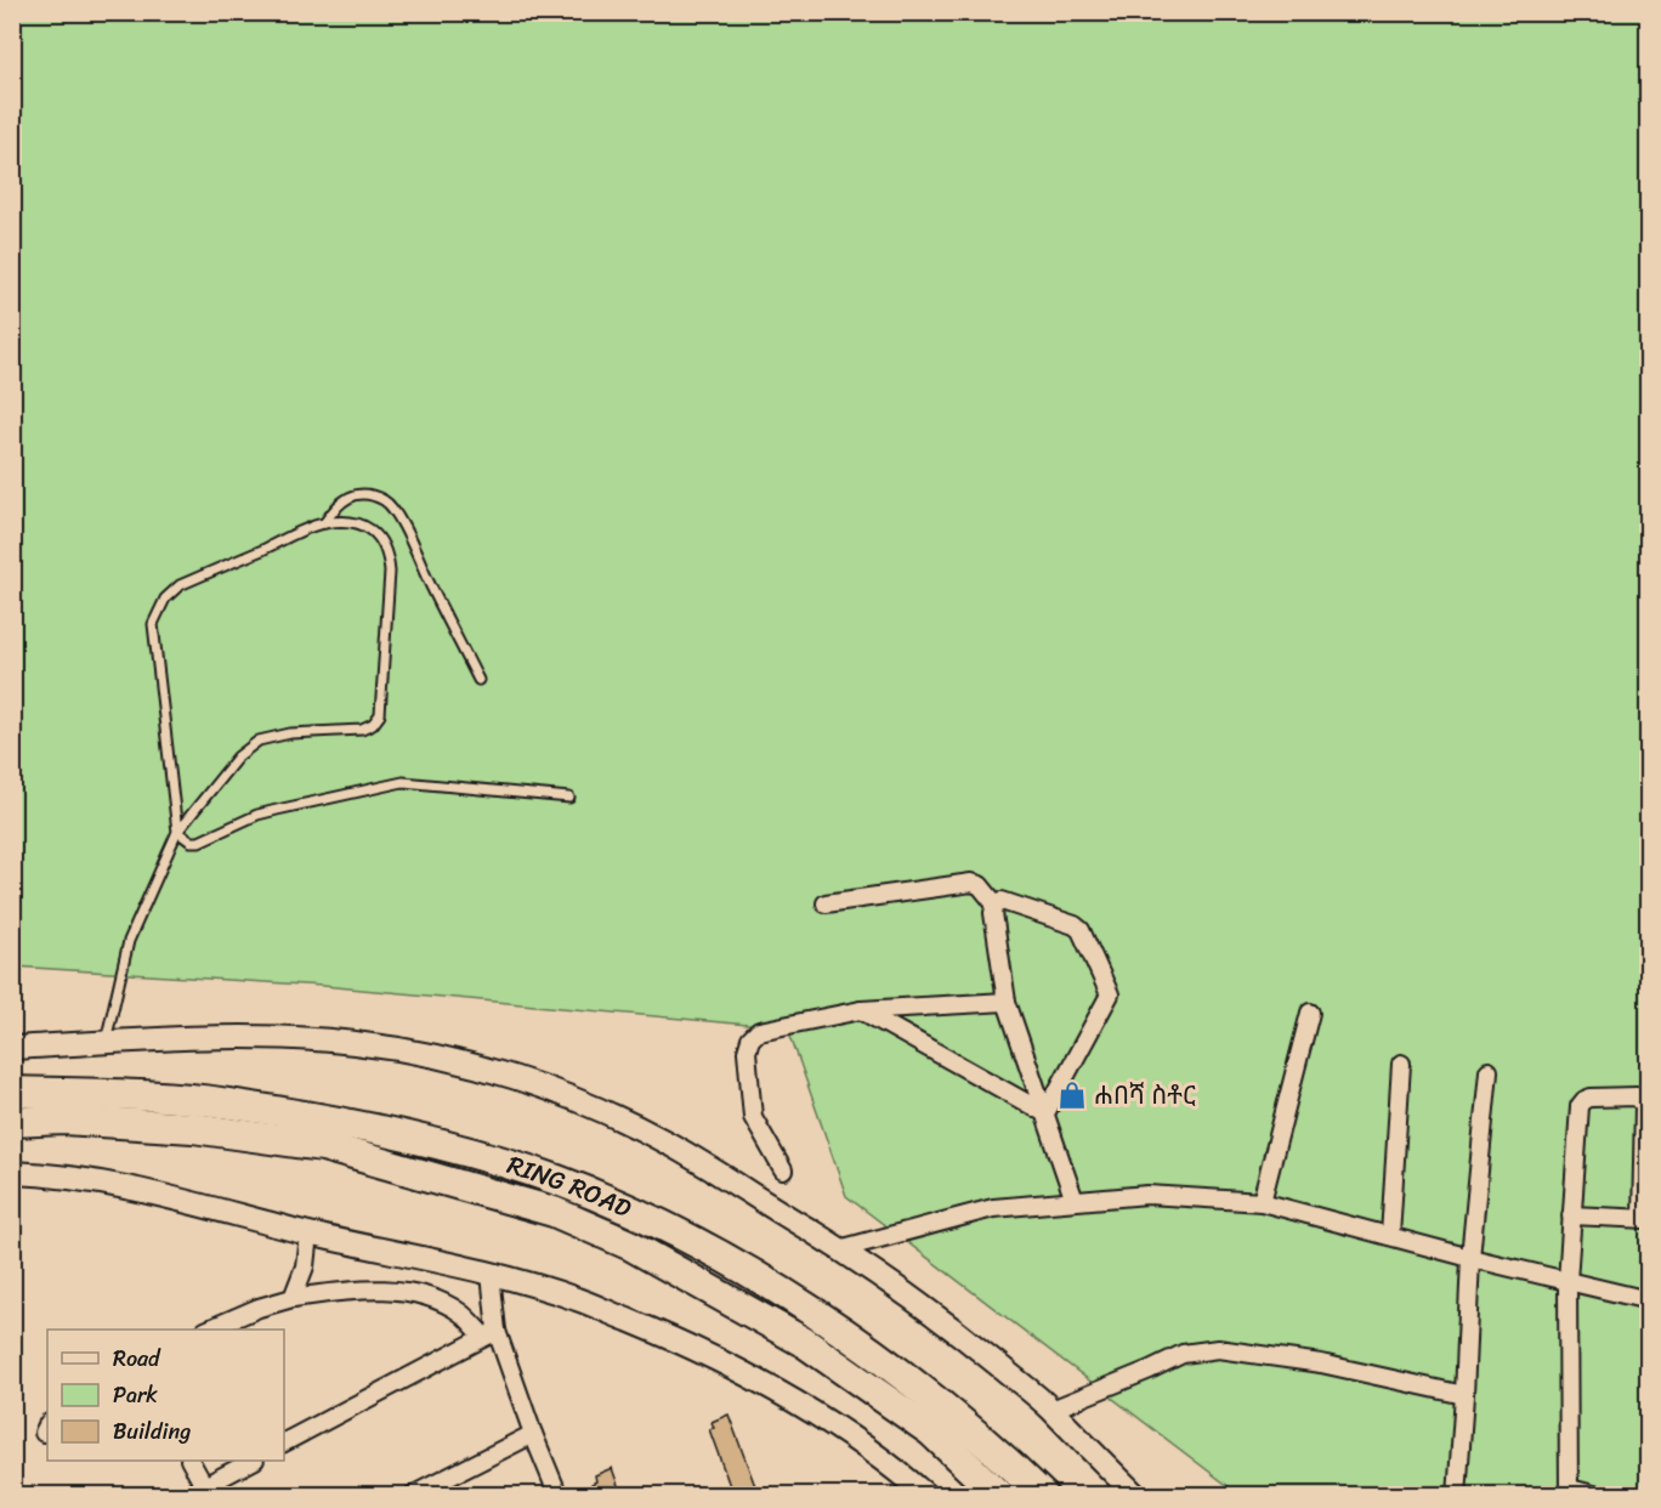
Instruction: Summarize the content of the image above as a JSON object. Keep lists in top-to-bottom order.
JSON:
{
  "streets": {
    "highway": ["RING ROAD"]
  },
  "places": {
    "shop": ["ሐበሻ ስቶር"]
  },
  "legend": ["Road", "Park", "Building"]
}
